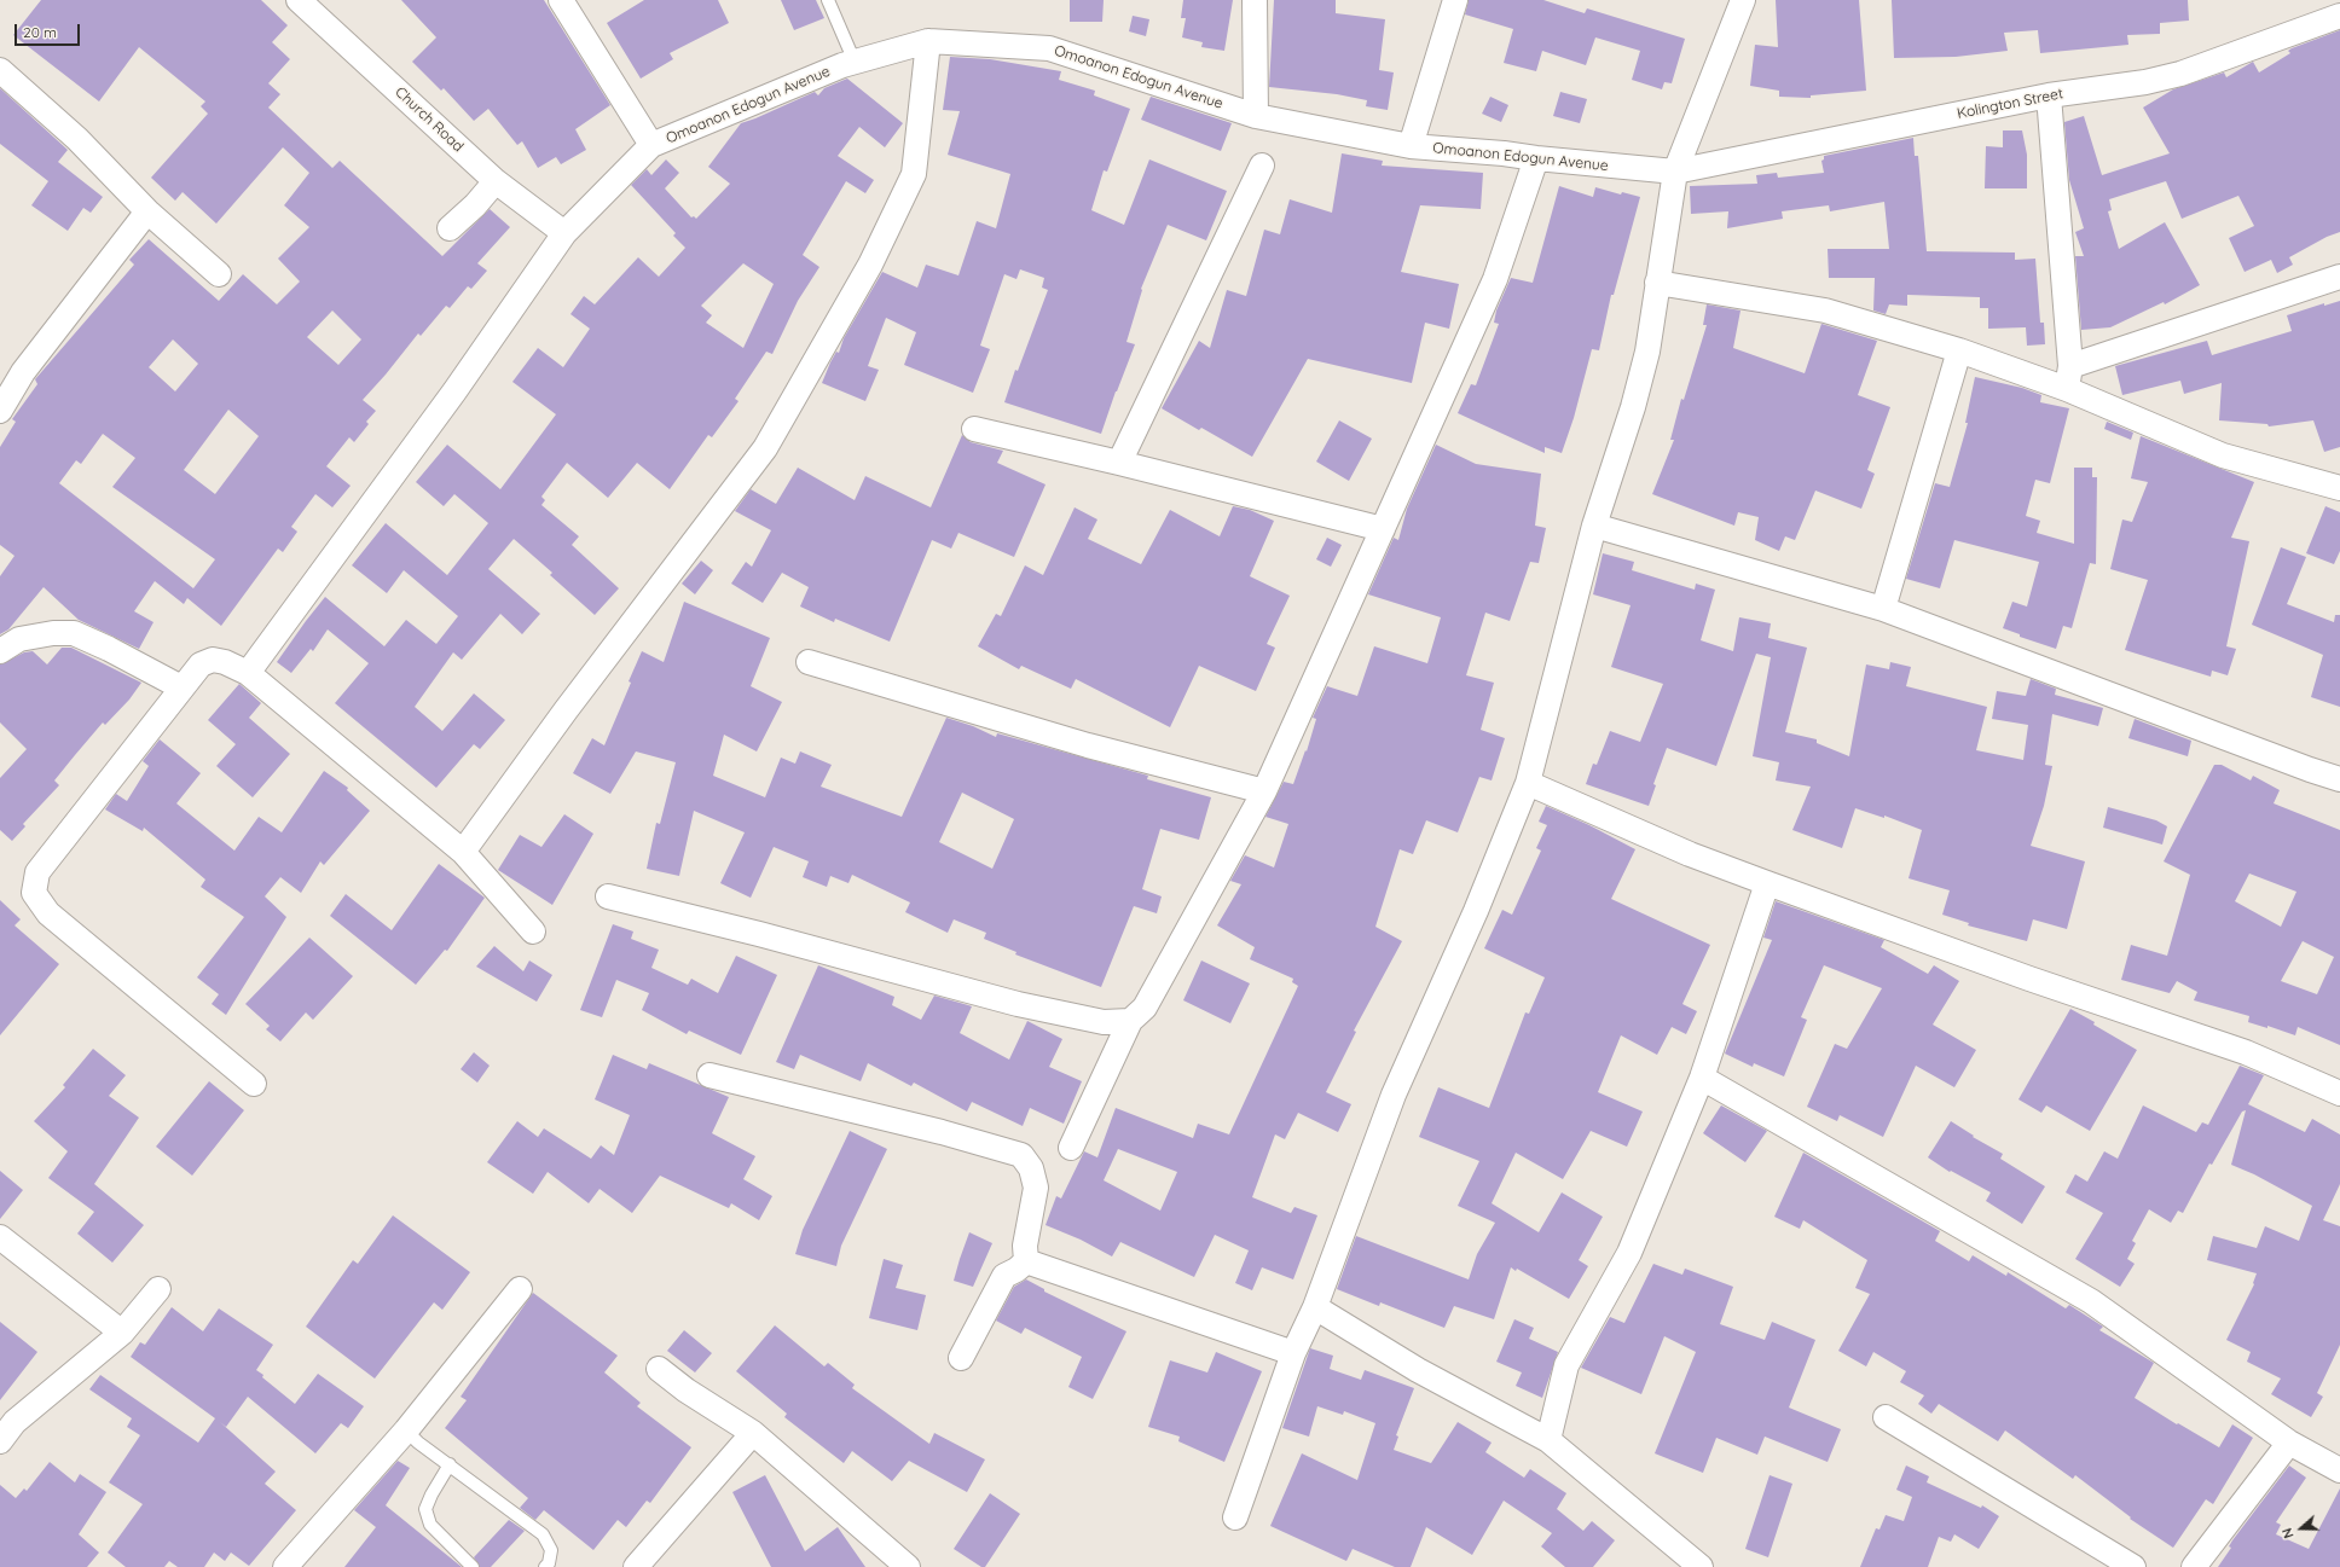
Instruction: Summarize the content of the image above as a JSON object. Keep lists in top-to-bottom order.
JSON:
{
  "streets": {
    "street": ["Omoanon Edogun Avenue", "Kolington Street", "Church Road"]
  },
  "crossings": [
    ["Omoanon Edogun Avenue", "Kolington Street"],
    ["Omoanon Edogun Avenue", "Church Road"]
  ],
  "scale_bar": "20 m",
  "north": "left"
}
